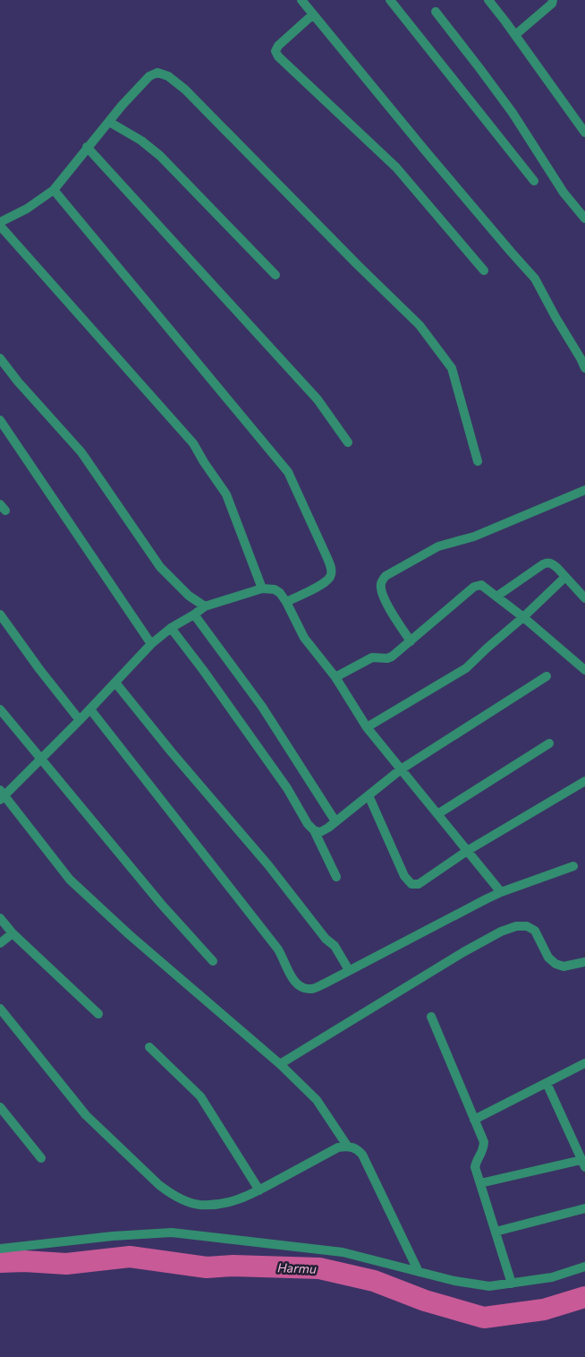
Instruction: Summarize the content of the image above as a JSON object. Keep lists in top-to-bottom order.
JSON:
{
  "water": ["Harmu"]
}
